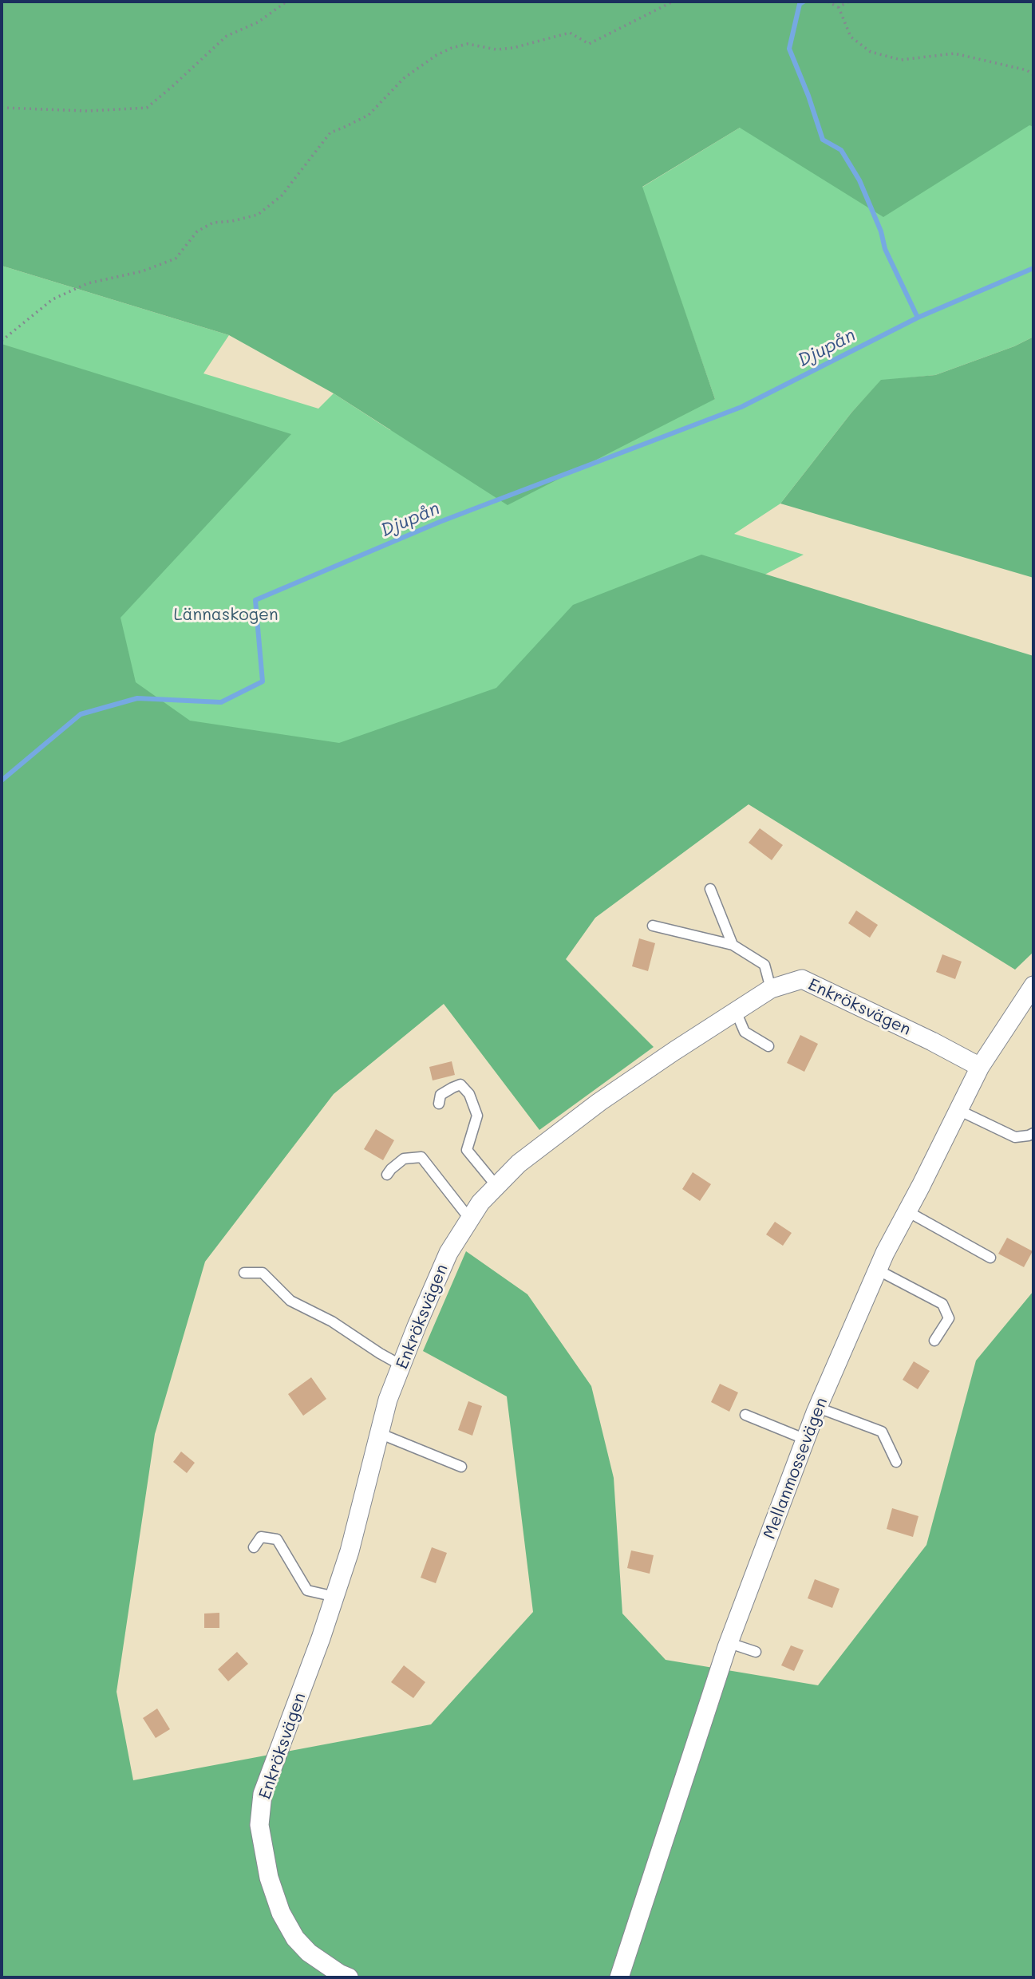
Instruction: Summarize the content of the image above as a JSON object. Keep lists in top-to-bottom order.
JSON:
{
  "streets": {
    "street": ["Enkröksvägen", "Mellanmossevägen"]
  },
  "crossings": [
    ["Enkröksvägen", "Mellanmossevägen"]
  ],
  "water": ["Djupån"],
  "parks": ["Lännaskogen"]
}
